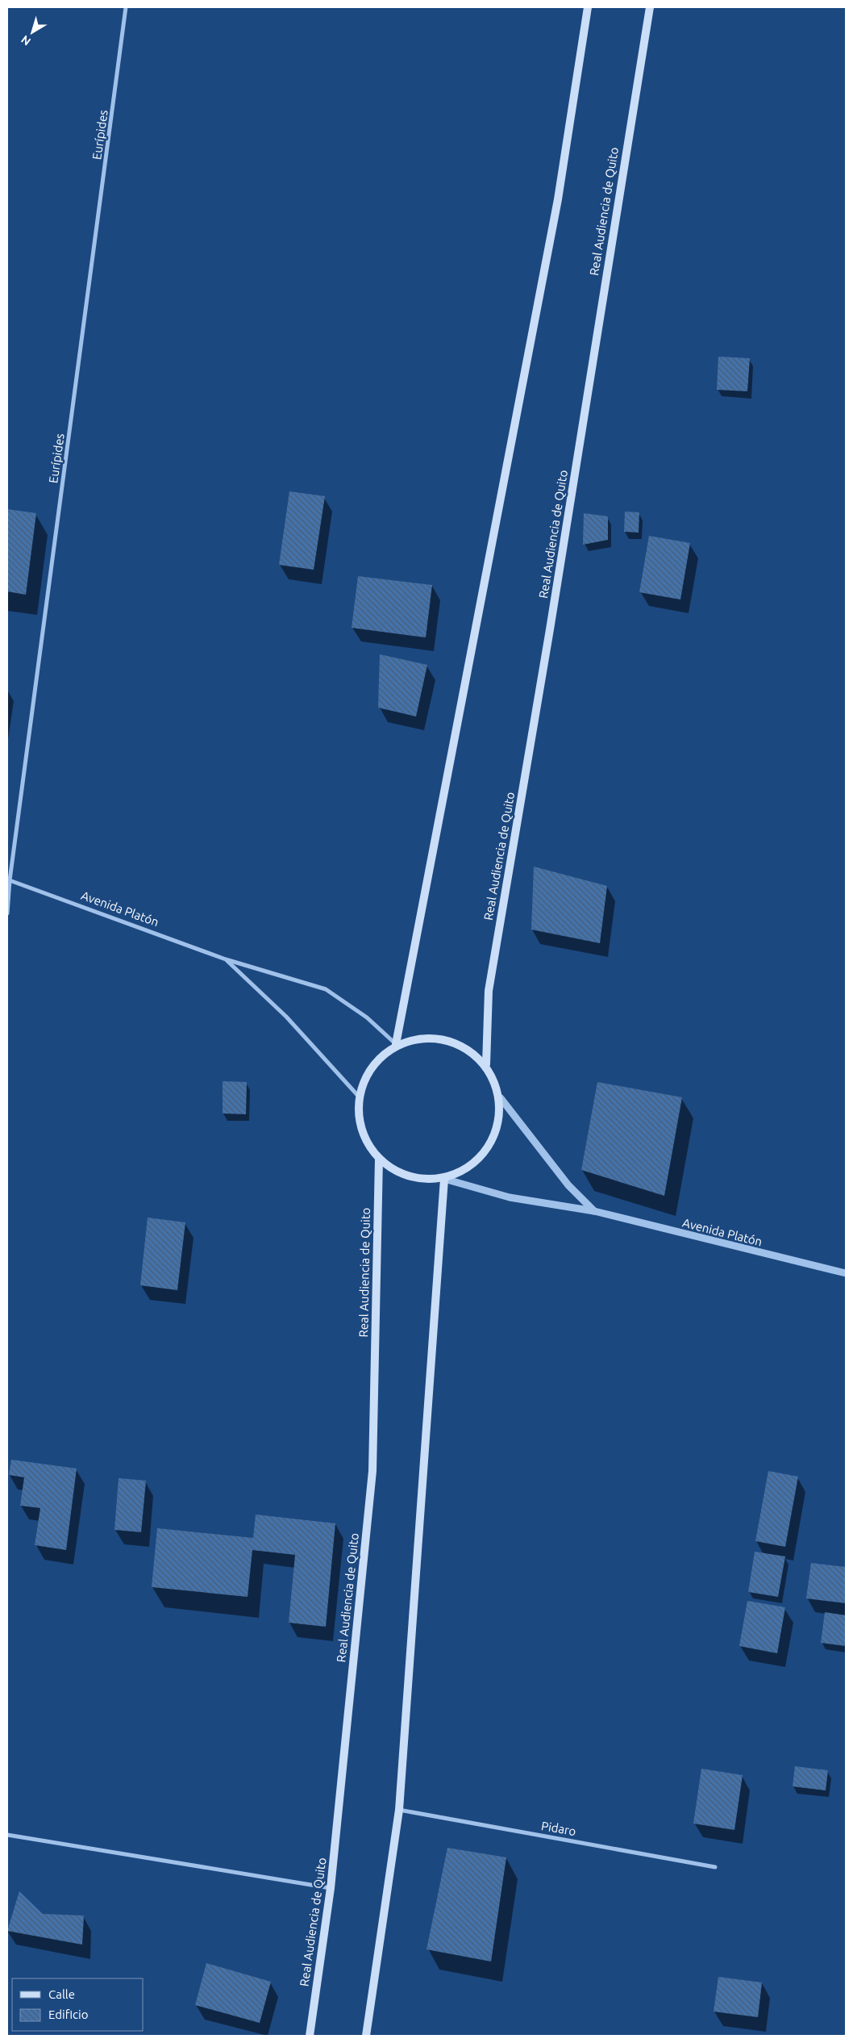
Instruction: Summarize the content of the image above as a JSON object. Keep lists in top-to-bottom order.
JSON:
{
  "streets": {
    "main road": ["Real Audiencia de Quito"],
    "street": ["Eurípides", "Avenida Platón", "Pidaro"]
  },
  "crossings": [
    ["Eurípides", "Avenida Platón"],
    ["Real Audiencia de Quito", "Avenida Platón"]
  ],
  "legend": ["Calle", "Edificio"],
  "north": "bottom left"
}
